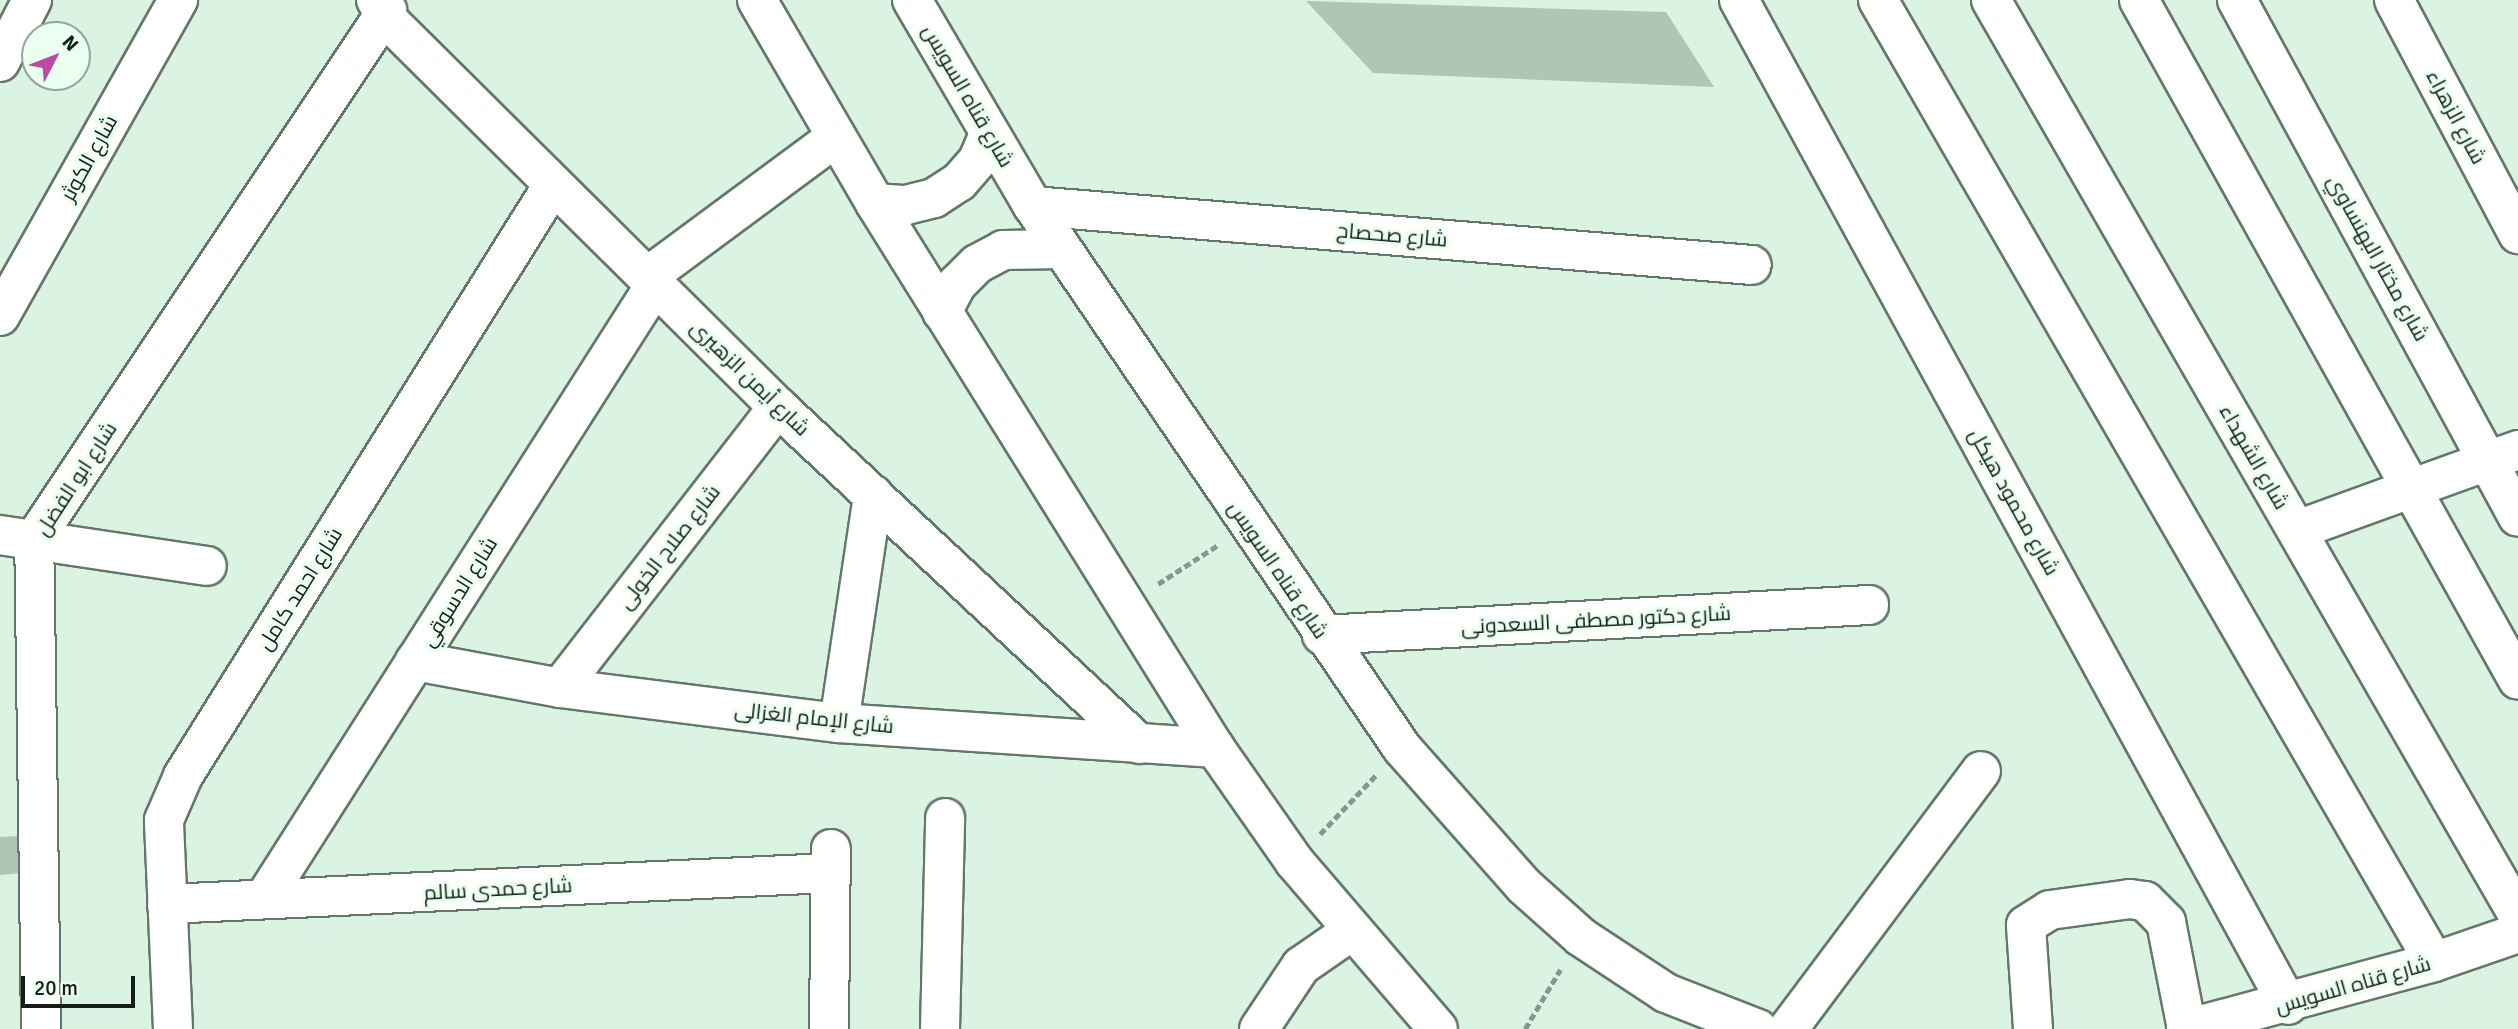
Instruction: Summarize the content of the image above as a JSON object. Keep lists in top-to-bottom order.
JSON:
{
  "streets": {
    "street": [
      "شارع قناه السويس",
      "شارع الزهراء",
      "شارع الكوثر",
      "شارع صحصاح",
      "شارع مختار البهنساوي",
      "شارع أيمن الزهيرى",
      "شارع الشهداء",
      "شارع ابو الفضل",
      "شارع محمود هيكل",
      "شارع صلاح الخولى",
      "شارع احمد كامل",
      "شارع الدسوقي",
      "شارع دكتور مصطفى السعدونى",
      "شارع الإمام الغزالى",
      "شارع حمدى سالم"
    ]
  },
  "crossings": [
    ["شارع قناه السويس", "شارع صحصاح"],
    ["شارع قناه السويس", "شارع محمود هيكل"],
    ["شارع قناه السويس", "شارع دكتور مصطفى السعدونى"],
    ["شارع أيمن الزهيرى", "شارع ابو الفضل"],
    ["شارع أيمن الزهيرى", "شارع صلاح الخولى"],
    ["شارع أيمن الزهيرى", "شارع احمد كامل"],
    ["شارع أيمن الزهيرى", "شارع الدسوقي"],
    ["شارع أيمن الزهيرى", "شارع الإمام الغزالى"],
    ["شارع صلاح الخولى", "شارع الإمام الغزالى"],
    ["شارع احمد كامل", "شارع حمدى سالم"],
    ["شارع الدسوقي", "شارع الإمام الغزالى"],
    ["شارع الدسوقي", "شارع حمدى سالم"]
  ],
  "scale_bar": "20 m",
  "north": "top right"
}
